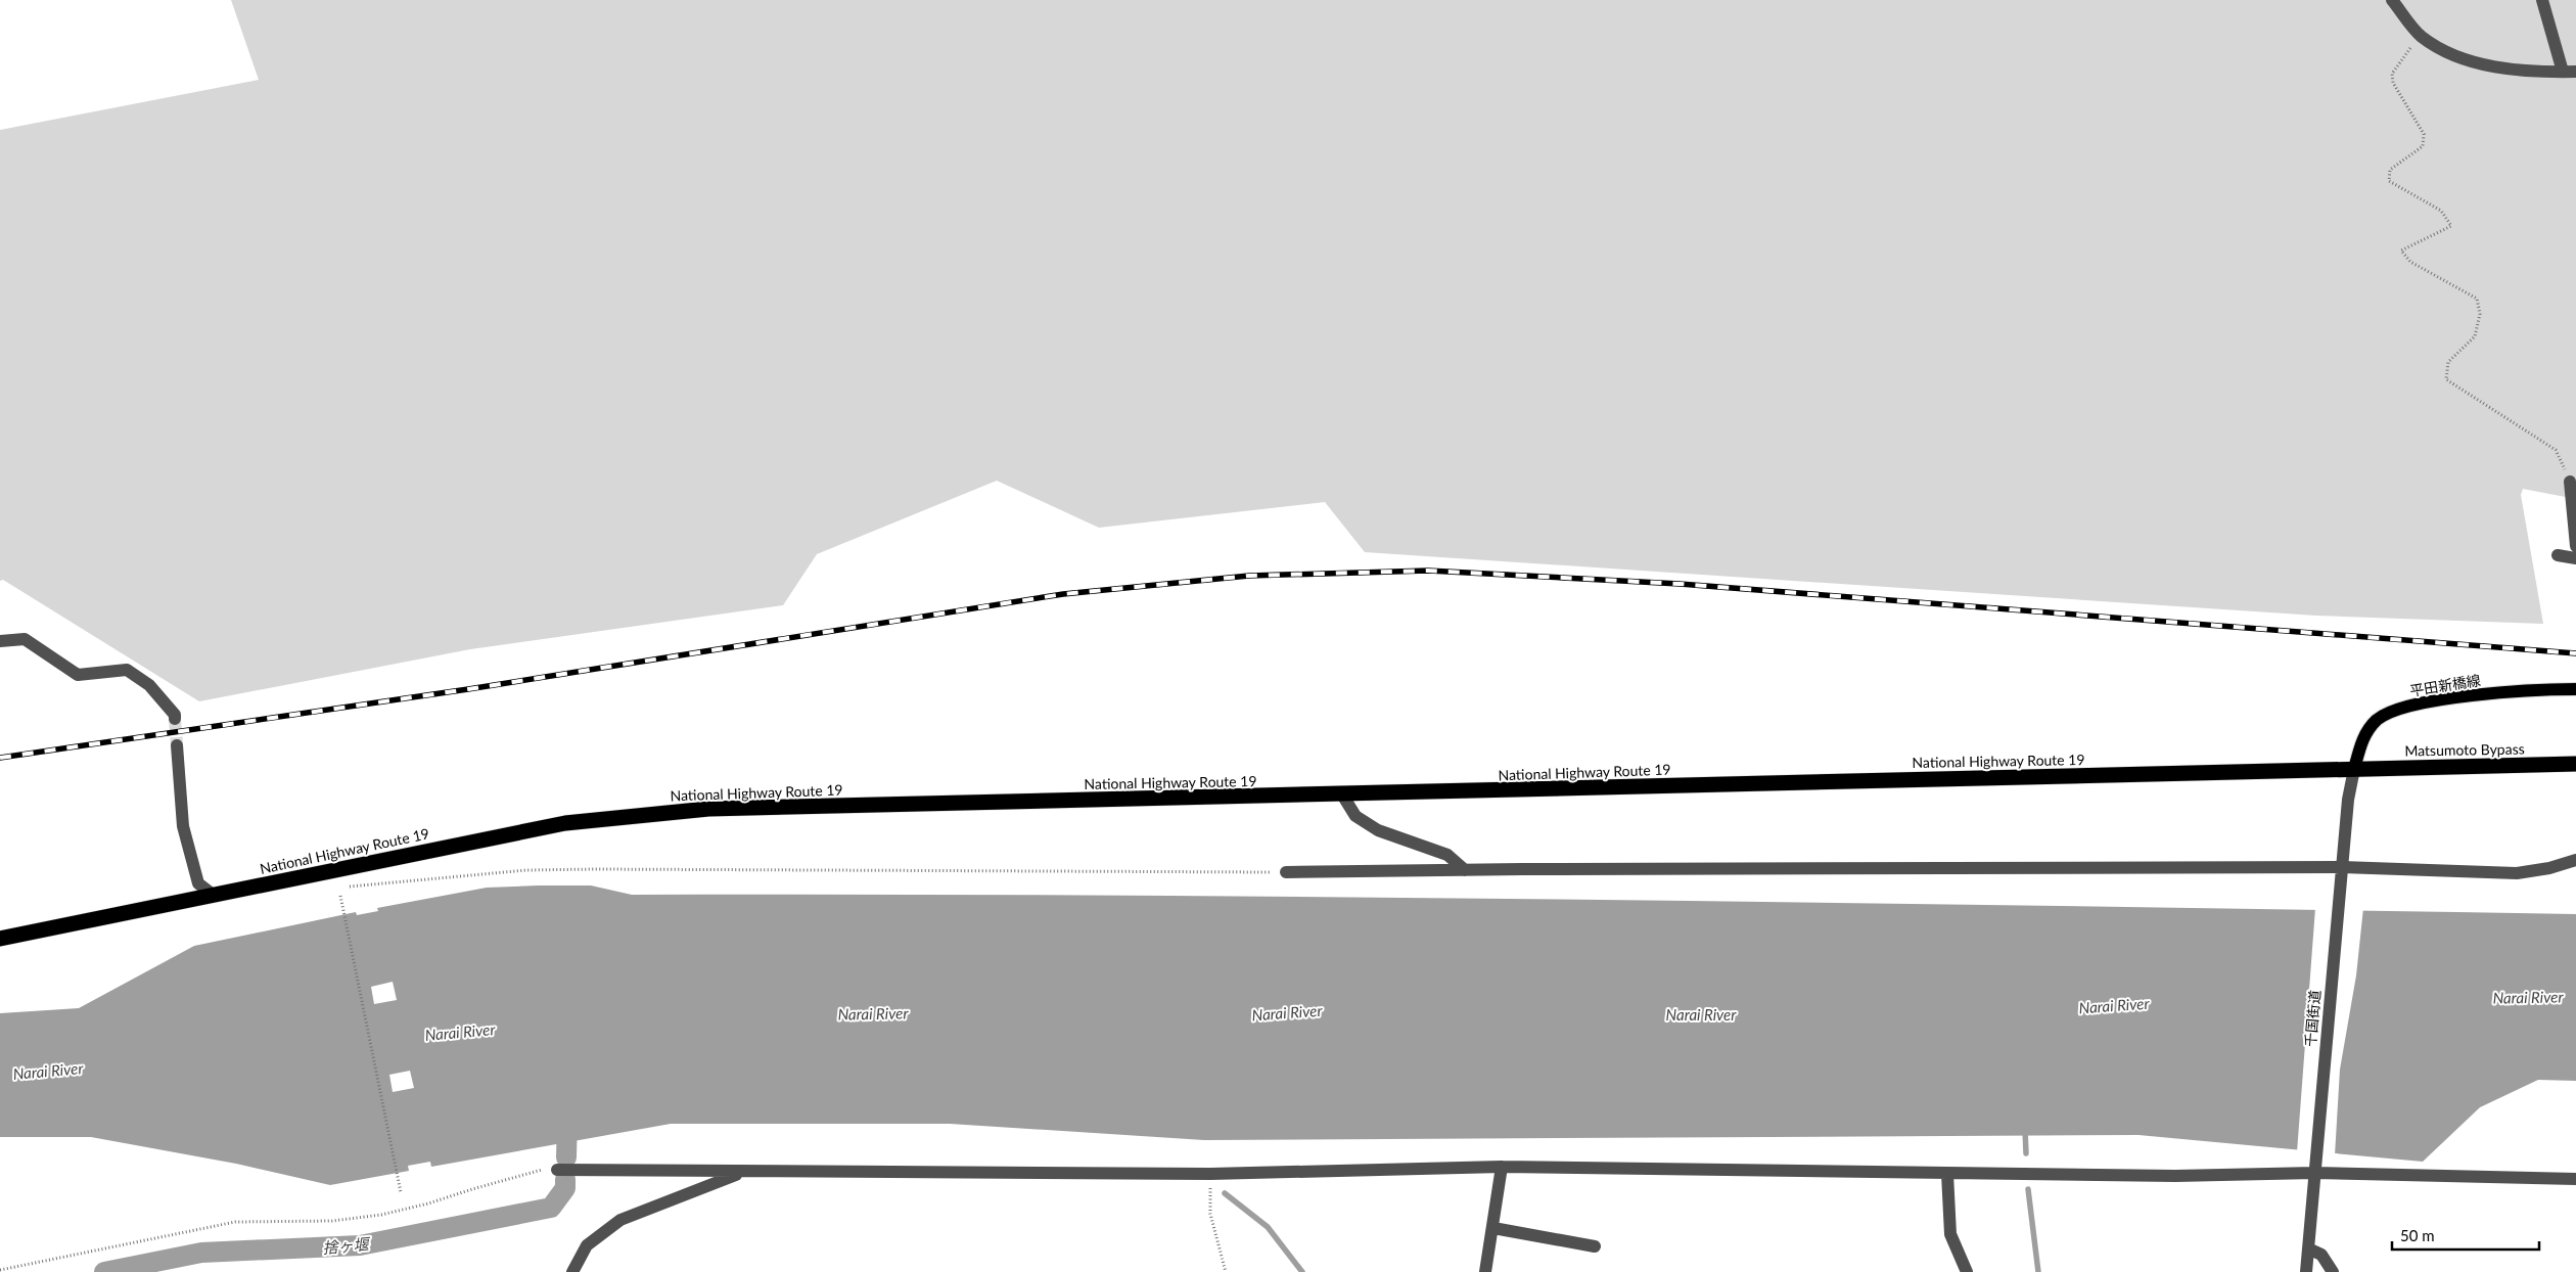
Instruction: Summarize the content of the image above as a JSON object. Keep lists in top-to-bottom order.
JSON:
{
  "streets": {
    "highway": ["Matsumoto Bypass", "National Highway Route 19"],
    "main road": ["平田新橋線"],
    "street": ["千国街道"]
  },
  "crossings": [
    ["平田新橋線", "Matsumoto Bypass"],
    ["平田新橋線", "National Highway Route 19"],
    ["平田新橋線", "千国街道"],
    ["Matsumoto Bypass", "National Highway Route 19"],
    ["Matsumoto Bypass", "千国街道"],
    ["National Highway Route 19", "千国街道"]
  ],
  "water": ["Narai River", "捨ヶ堰"],
  "scale_bar": "50 m"
}
